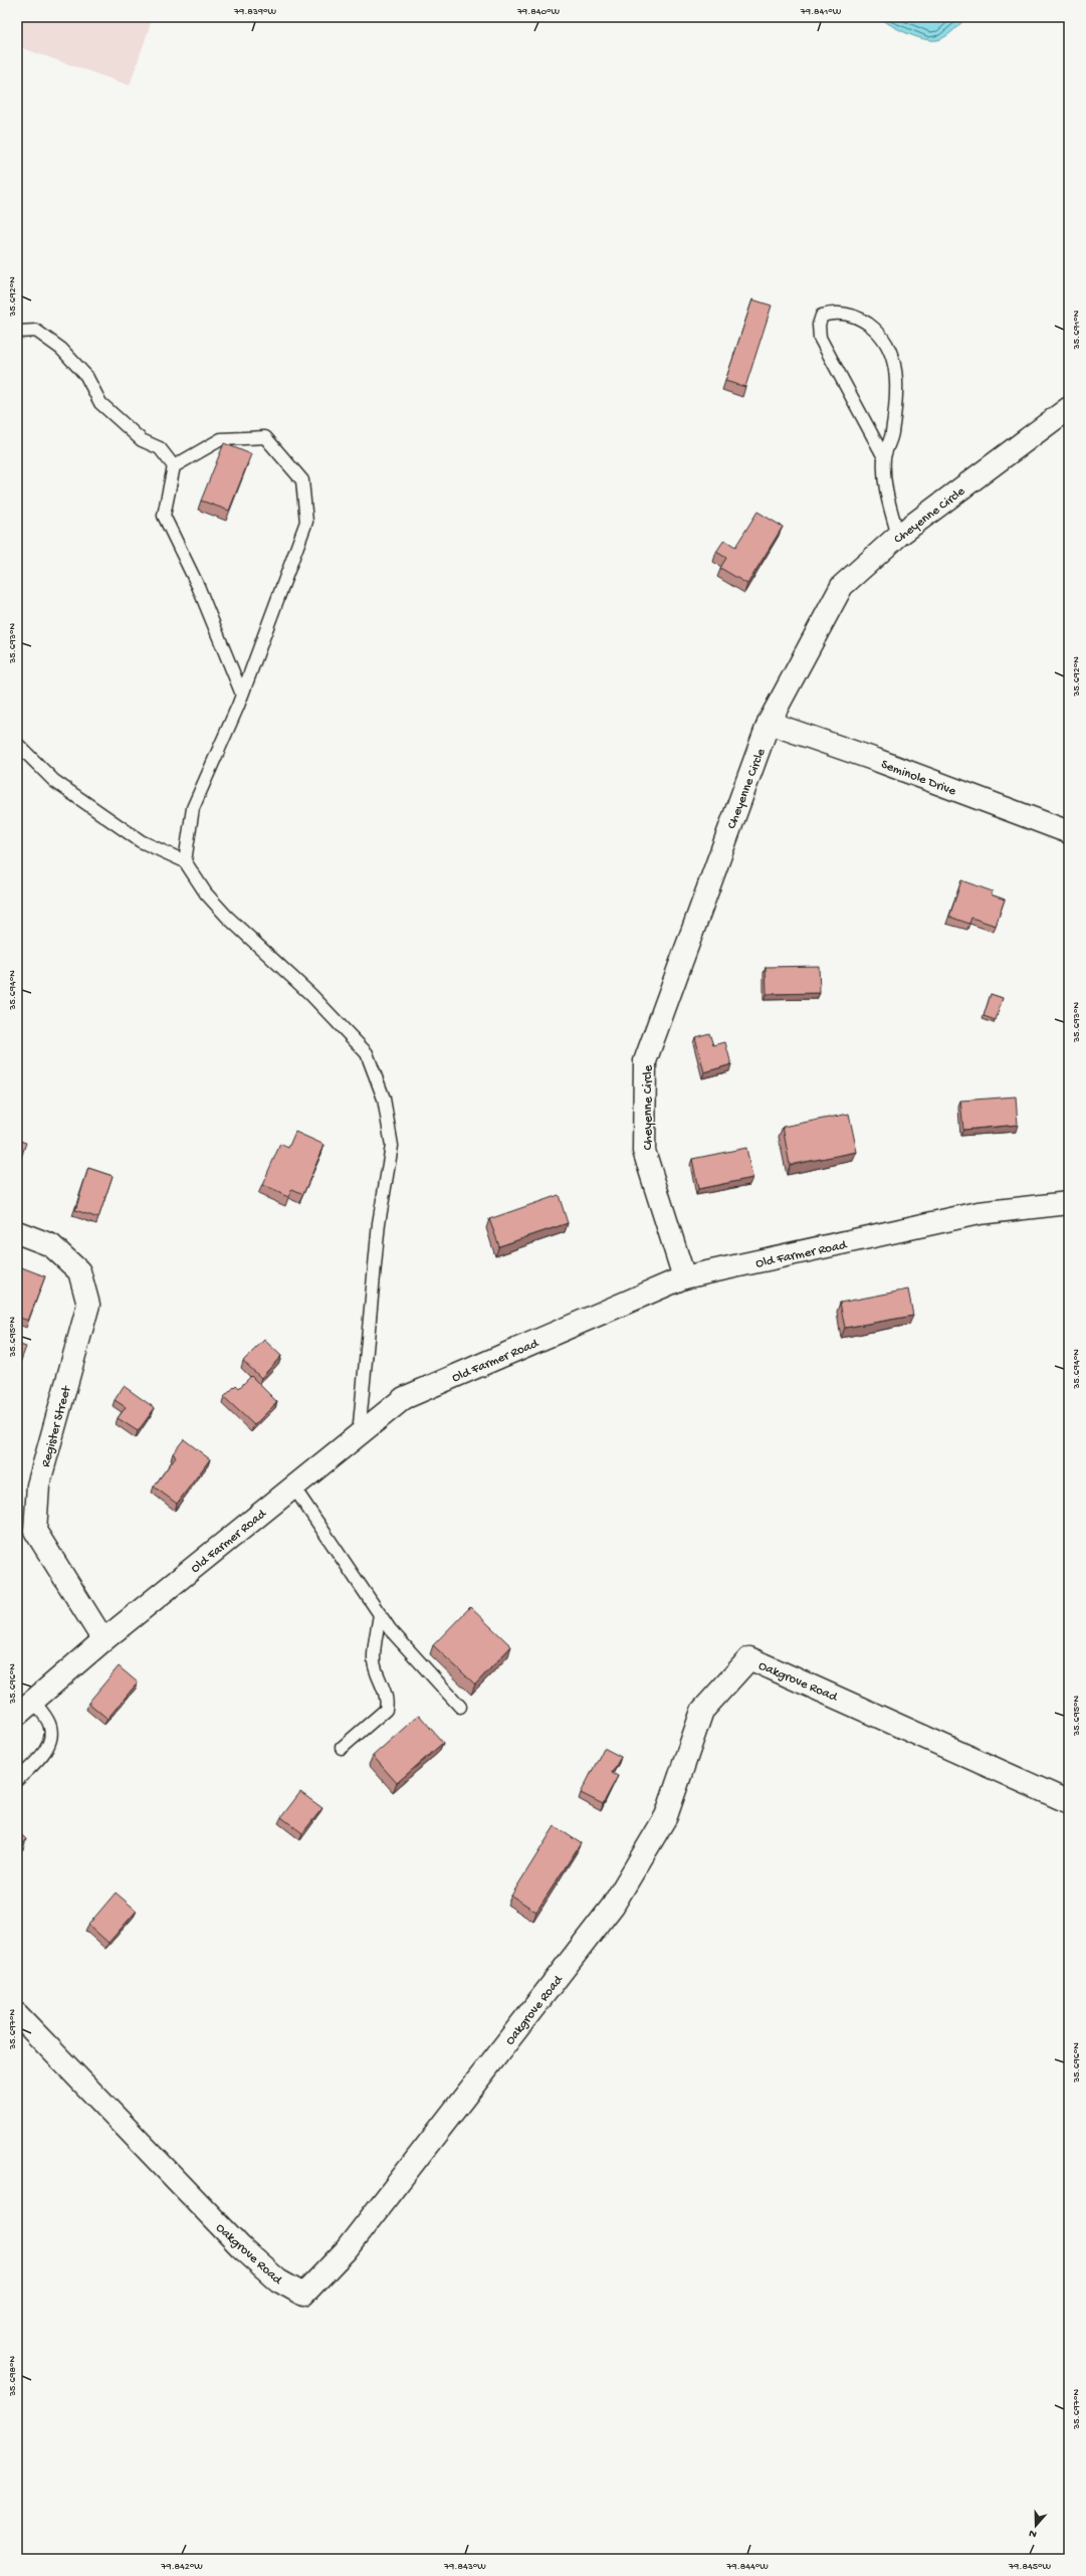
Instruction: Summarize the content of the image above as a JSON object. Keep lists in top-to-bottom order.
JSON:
{
  "streets": {
    "street": [
      "Cheyenne Circle",
      "Seminole Drive",
      "Old Farmer Road",
      "Register Street",
      "Oakgrove Road"
    ]
  },
  "crossings": [
    ["Cheyenne Circle", "Seminole Drive"],
    ["Cheyenne Circle", "Old Farmer Road"],
    ["Old Farmer Road", "Register Street"]
  ],
  "north": "bottom",
  "coordinates": [
    "79.839°W",
    "79.840°W",
    "79.841°W",
    "35.692°N",
    "35.691°N",
    "35.693°N",
    "35.694°N",
    "35.695°N",
    "35.696°N",
    "35.697°N",
    "35.698°N",
    "79.842°W",
    "79.843°W",
    "79.844°W",
    "79.845°W"
  ]
}
